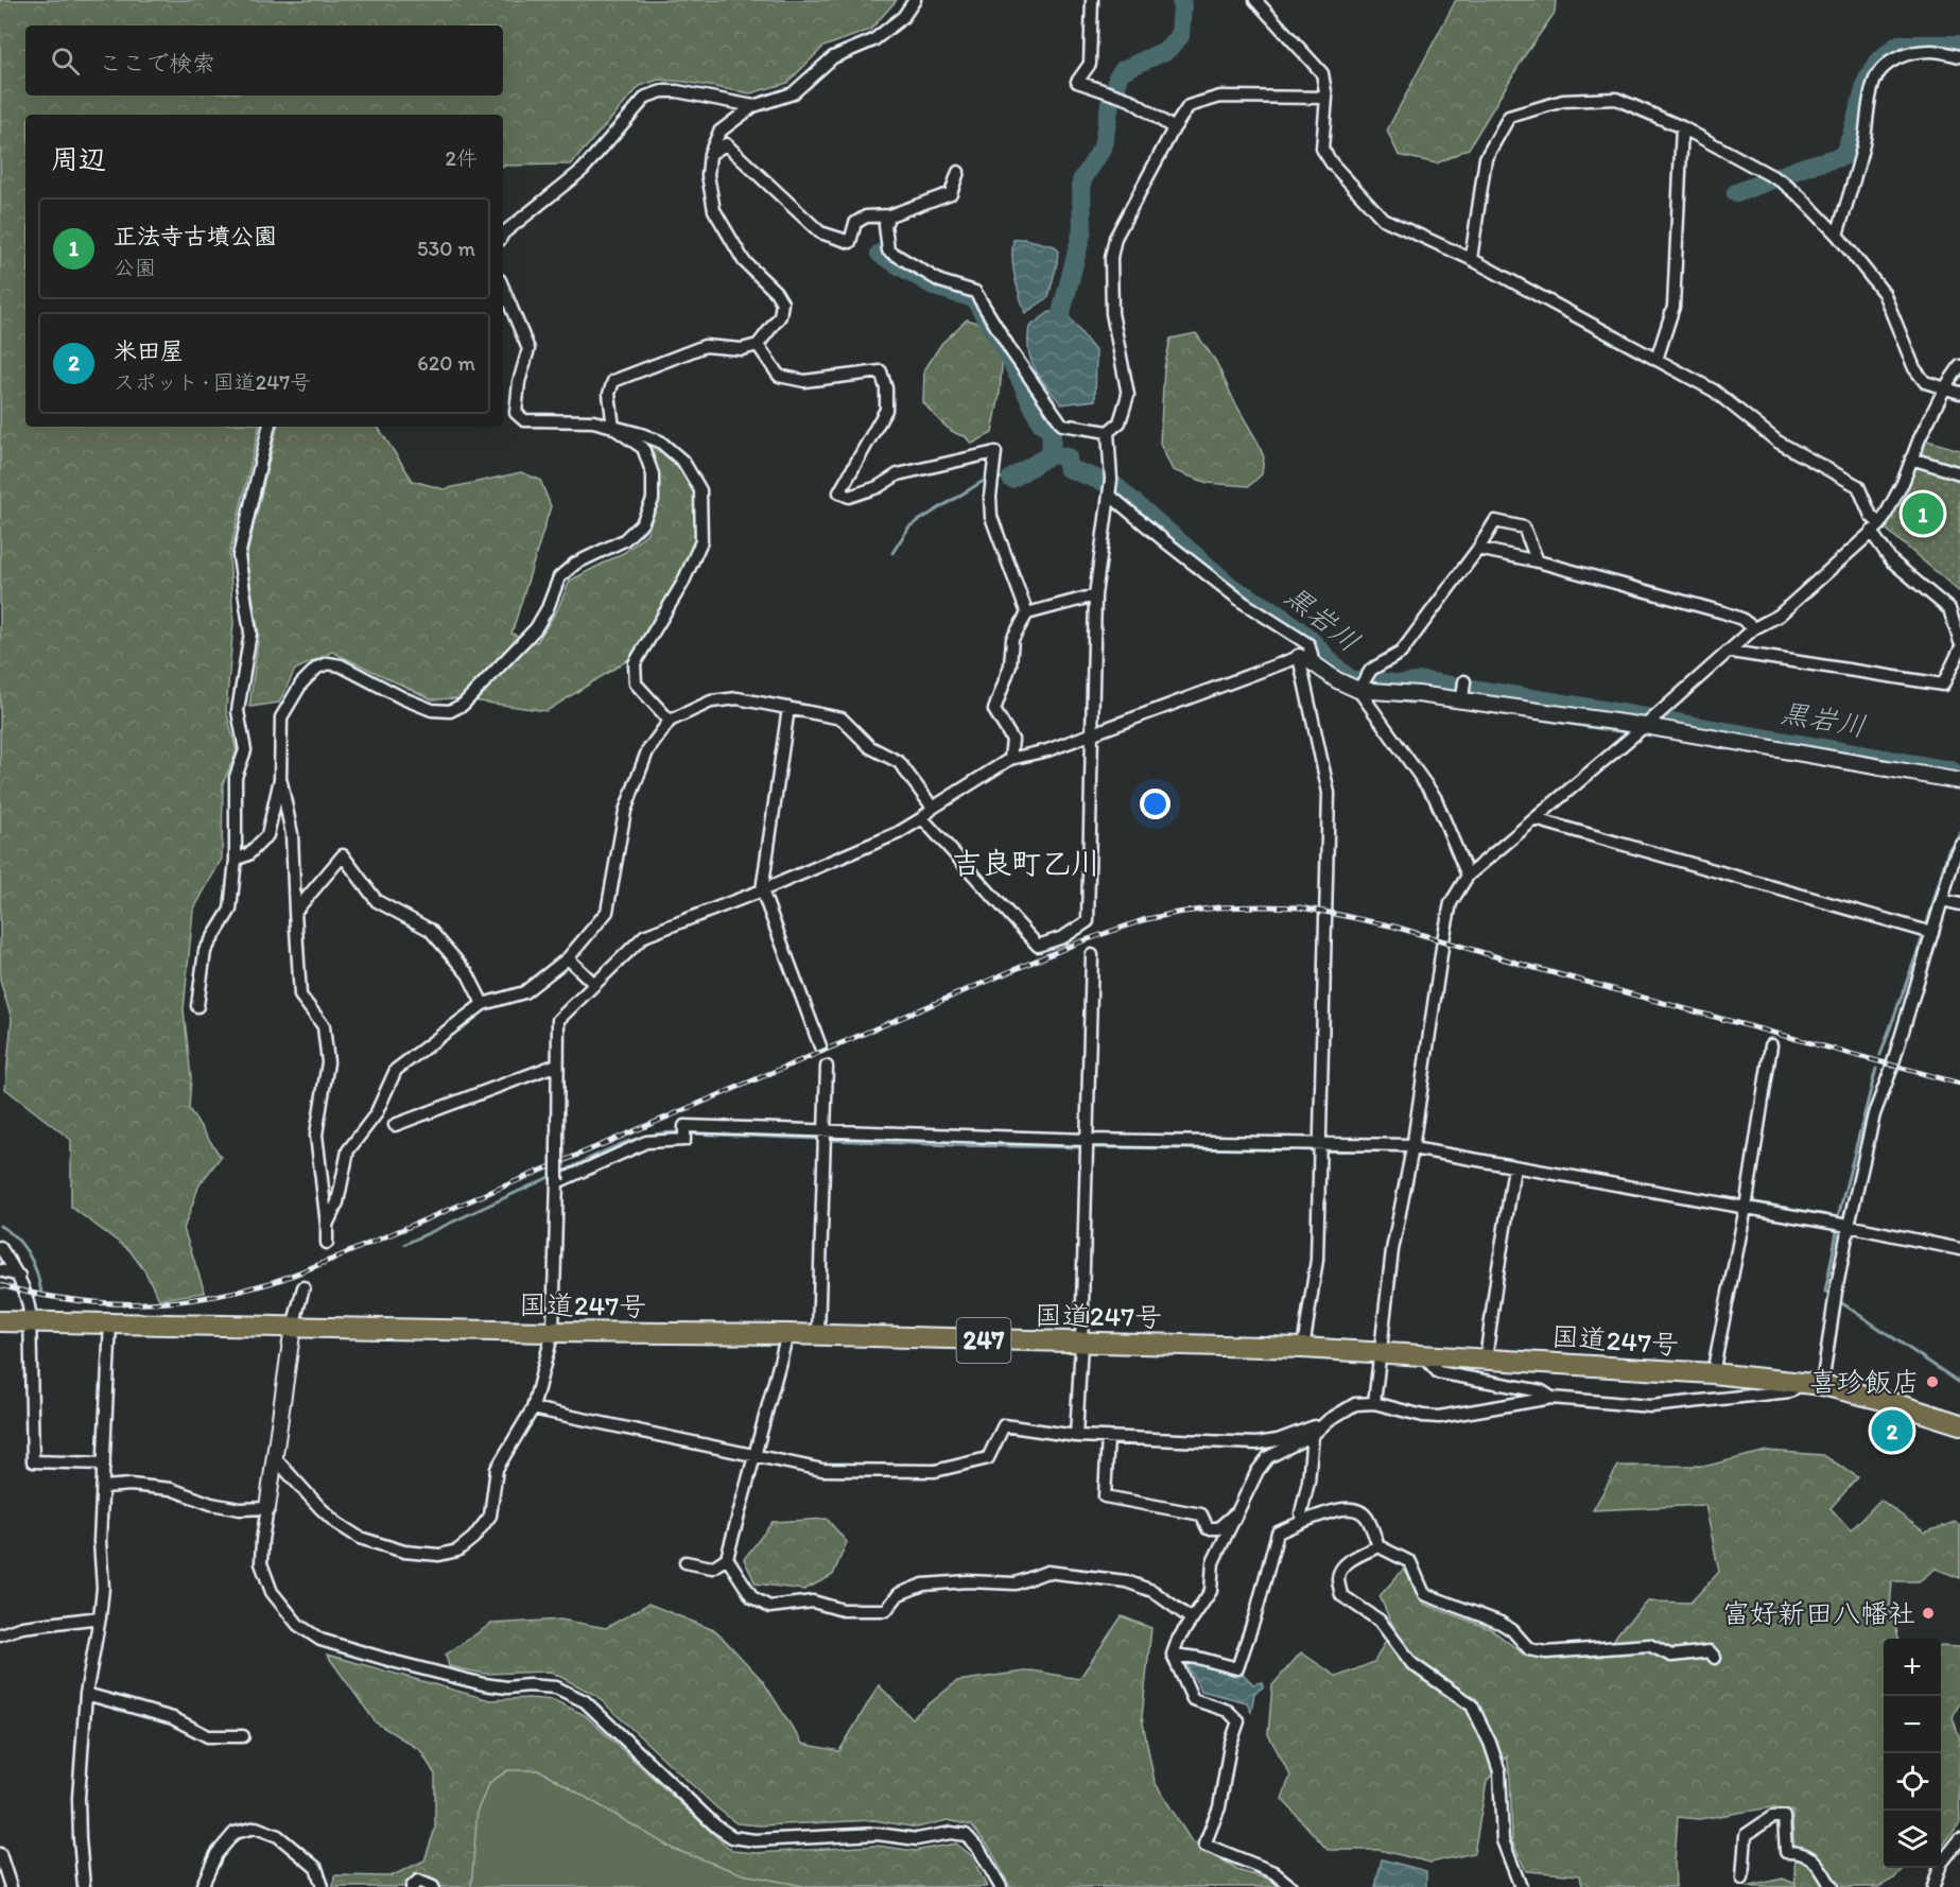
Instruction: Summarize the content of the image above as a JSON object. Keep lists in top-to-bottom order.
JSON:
{
  "streets": {
    "highway": ["国道247号", "247"]
  },
  "districts": ["吉良町乙川"],
  "water": ["黒岩川"],
  "places": ["喜珍飯店", "富好新田八幡社"],
  "page": {
    "search": "ここで検索",
    "heading": ["周辺", "2件"],
    "list": [
      {
        "mark": "1",
        "name": "正法寺古墳公園",
        "note": "公園",
        "value": "530 m"
      },
      {
        "mark": "2",
        "name": "米田屋",
        "note": "スポット · 国道247号",
        "value": "620 m"
      }
    ],
    "pins": ["1", "2"],
    "map_buttons": ["+", "−"]
  }
}
